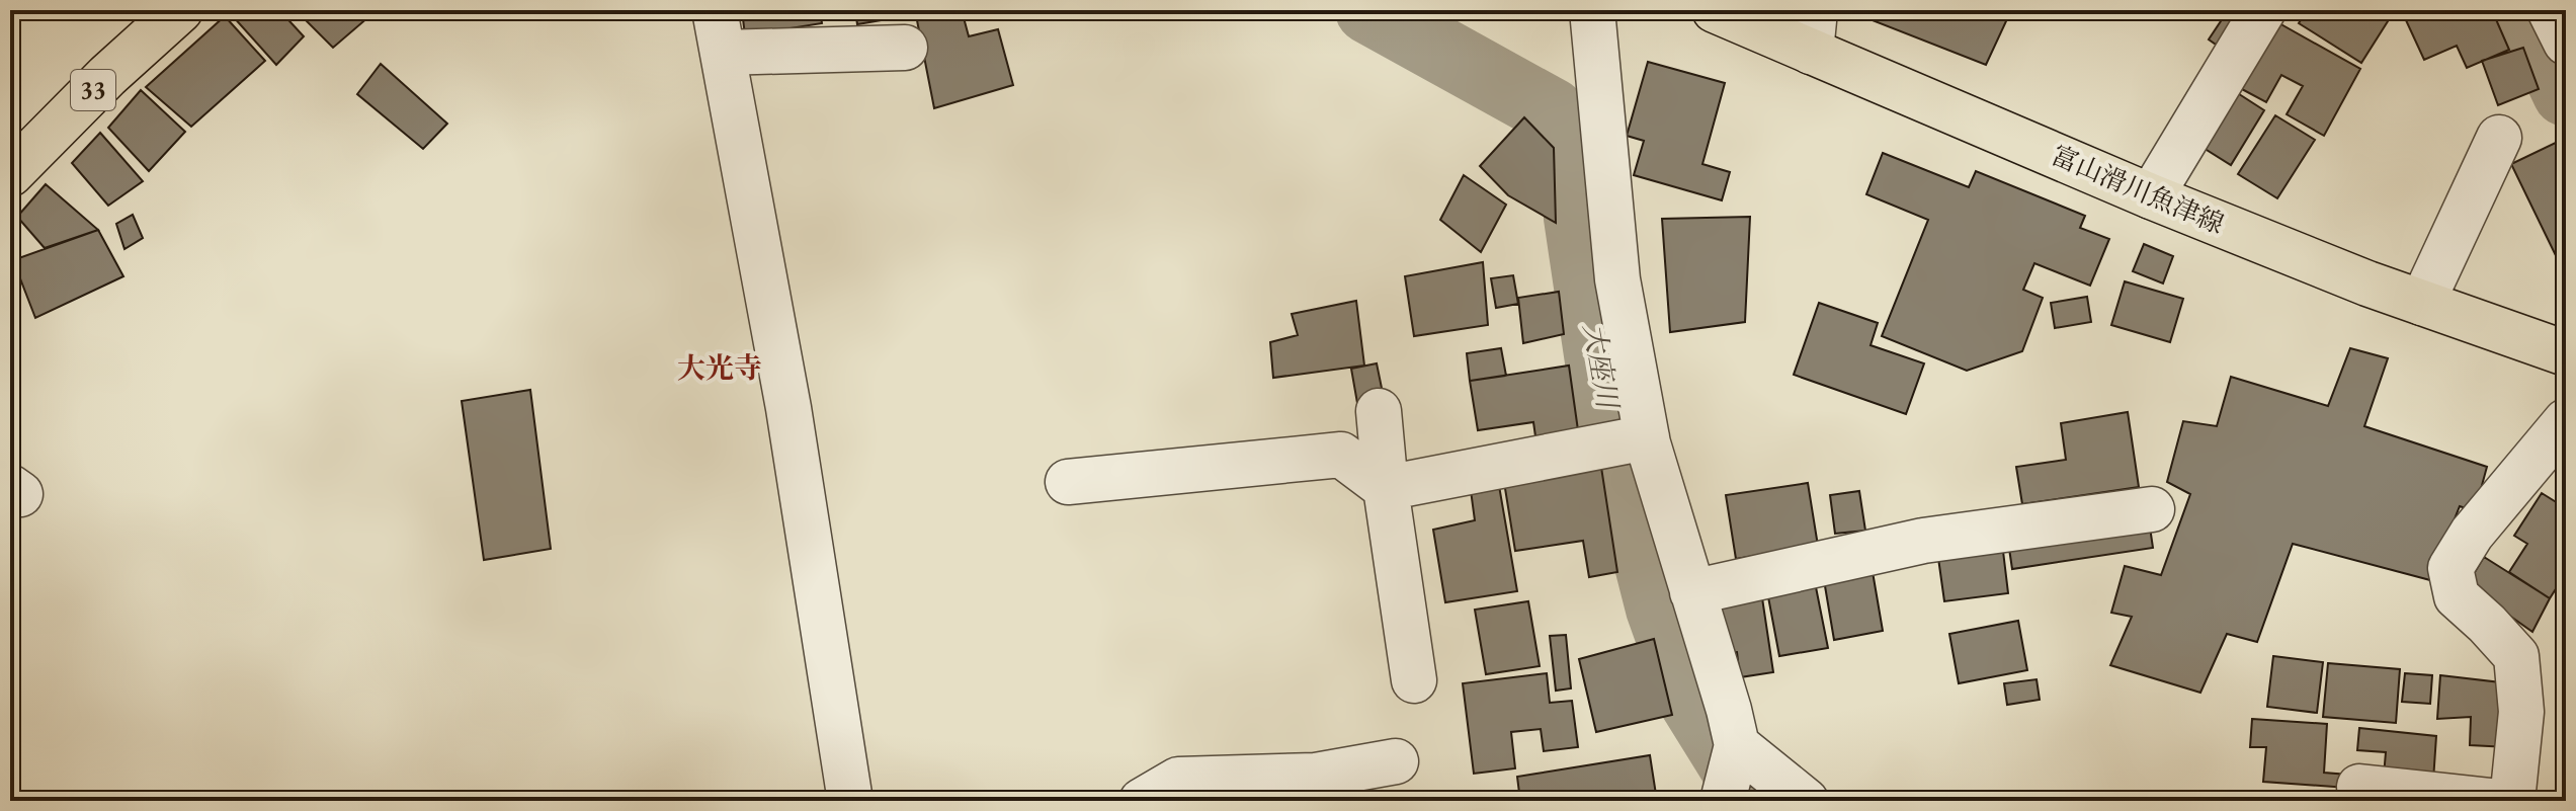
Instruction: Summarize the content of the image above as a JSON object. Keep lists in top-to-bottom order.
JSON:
{
  "streets": {
    "main road": ["33", "富山滑川魚津線"]
  },
  "districts": ["大光寺"],
  "water": ["大座川"]
}
